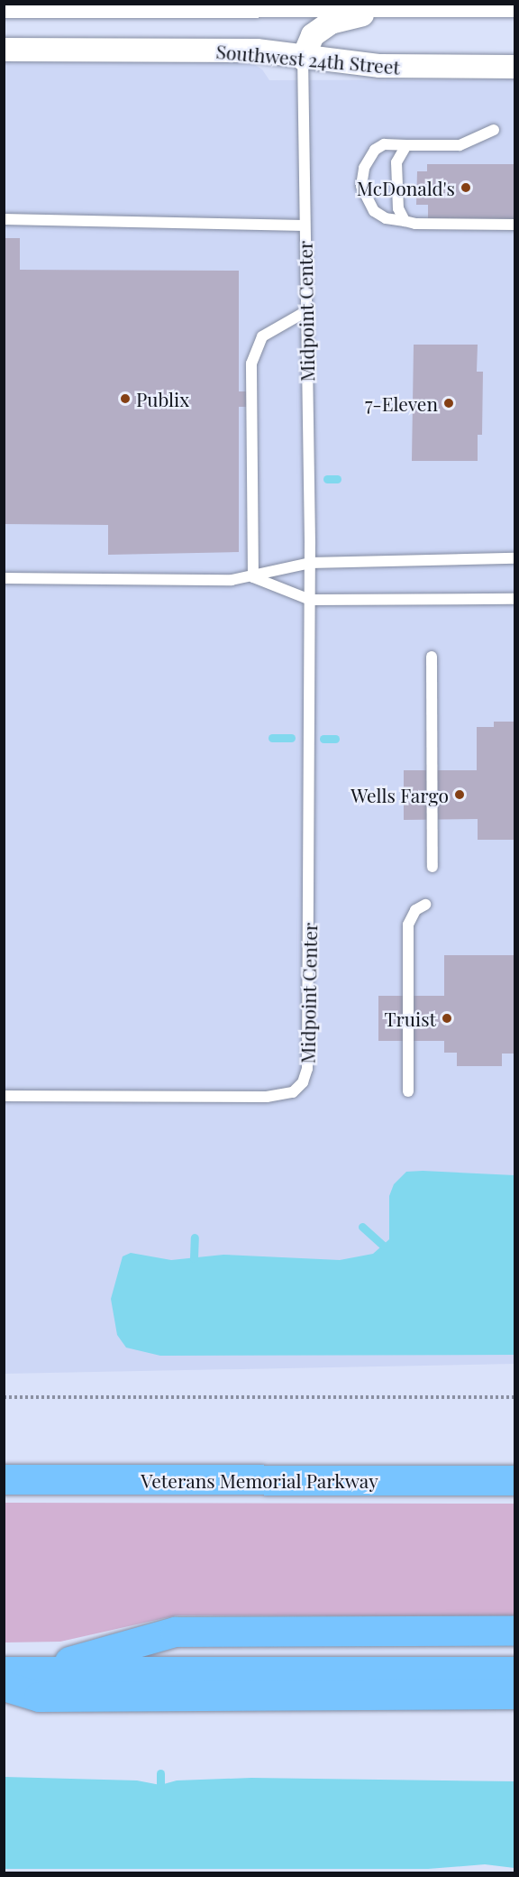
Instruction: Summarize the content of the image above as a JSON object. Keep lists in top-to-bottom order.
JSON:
{
  "streets": {
    "highway": ["Veterans Memorial Parkway"],
    "street": ["Southwest 24th Street"],
    "lane": ["Midpoint Center"]
  },
  "crossings": [
    ["Southwest 24th Street", "Midpoint Center"]
  ],
  "places": [
    "McDonald's",
    "Publix",
    "7-Eleven",
    "Wells Fargo",
    "Truist"
  ]
}
